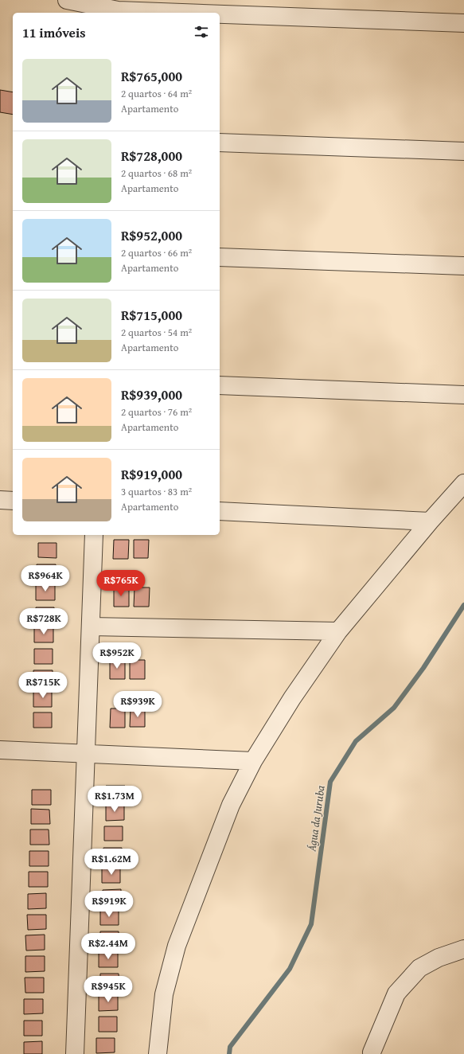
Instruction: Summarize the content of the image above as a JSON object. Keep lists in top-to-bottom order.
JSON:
{
  "water": ["Água da Juruba"],
  "page": {
    "heading": "11 imóveis",
    "list": [
      {
        "name": "R$765,000",
        "note": "2 quartos · 64 m² · Apartamento"
      },
      {
        "name": "R$728,000",
        "note": "2 quartos · 68 m² · Apartamento"
      },
      {
        "name": "R$952,000",
        "note": "2 quartos · 66 m² · Apartamento"
      },
      {
        "name": "R$715,000",
        "note": "2 quartos · 54 m² · Apartamento"
      },
      {
        "name": "R$939,000",
        "note": "2 quartos · 76 m² · Apartamento"
      },
      {
        "name": "R$919,000",
        "note": "3 quartos · 83 m² · Apartamento"
      }
    ],
    "price": [
      "R$964K",
      "R$765K",
      "R$728K",
      "R$952K",
      "R$715K",
      "R$939K",
      "R$1.73M",
      "R$1.62M",
      "R$919K",
      "R$2.44M",
      "R$945K"
    ]
  }
}
